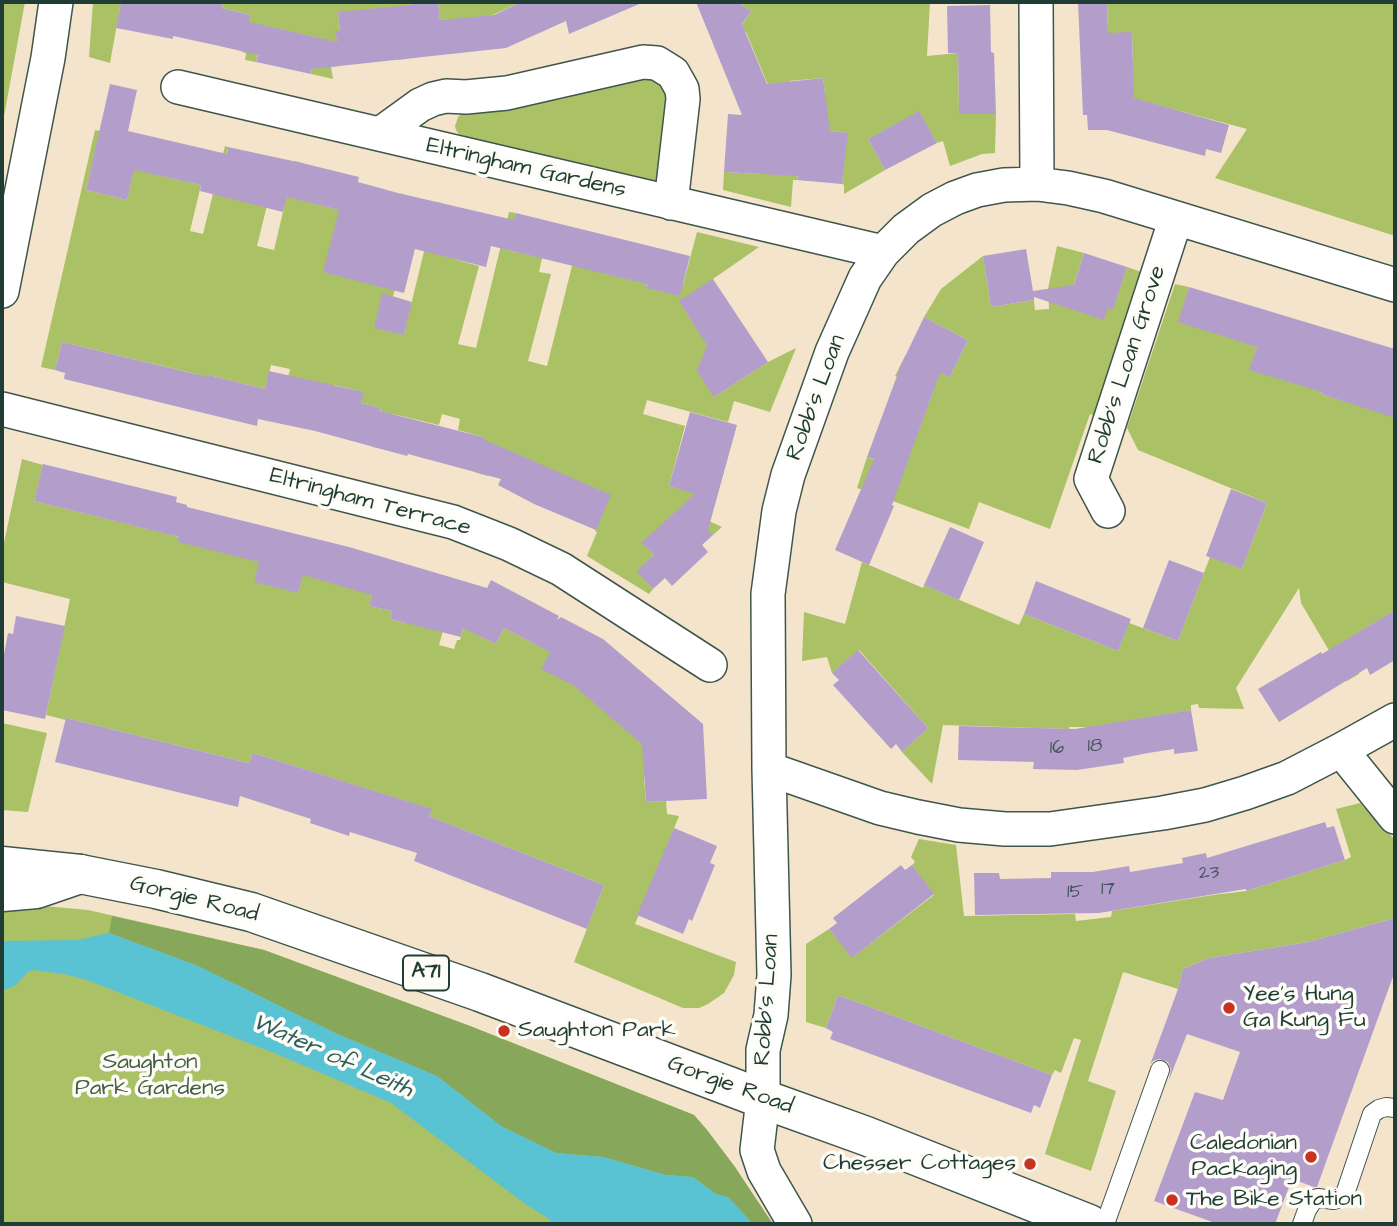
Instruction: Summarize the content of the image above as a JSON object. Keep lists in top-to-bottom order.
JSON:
{
  "streets": {
    "main road": ["Gorgie Road", "A71"],
    "street": [
      "Eltringham Gardens",
      "Robb's Loan Grove",
      "Robb's Loan",
      "Eltringham Terrace"
    ]
  },
  "crossings": [
    ["Eltringham Gardens", "Robb's Loan"],
    ["Robb's Loan Grove", "Robb's Loan"],
    ["Robb's Loan", "Gorgie Road"]
  ],
  "water": ["Water of Leith"],
  "parks": ["Saughton Park Gardens"],
  "places": [
    "Yee's Hung Ga Kung Fu",
    "Saughton Park",
    "Caledonian Packaging",
    "Chesser Cottages",
    "The Bike Station"
  ],
  "house_numbers": [
    "18",
    "16",
    "23",
    "17",
    "15"
  ]
}
